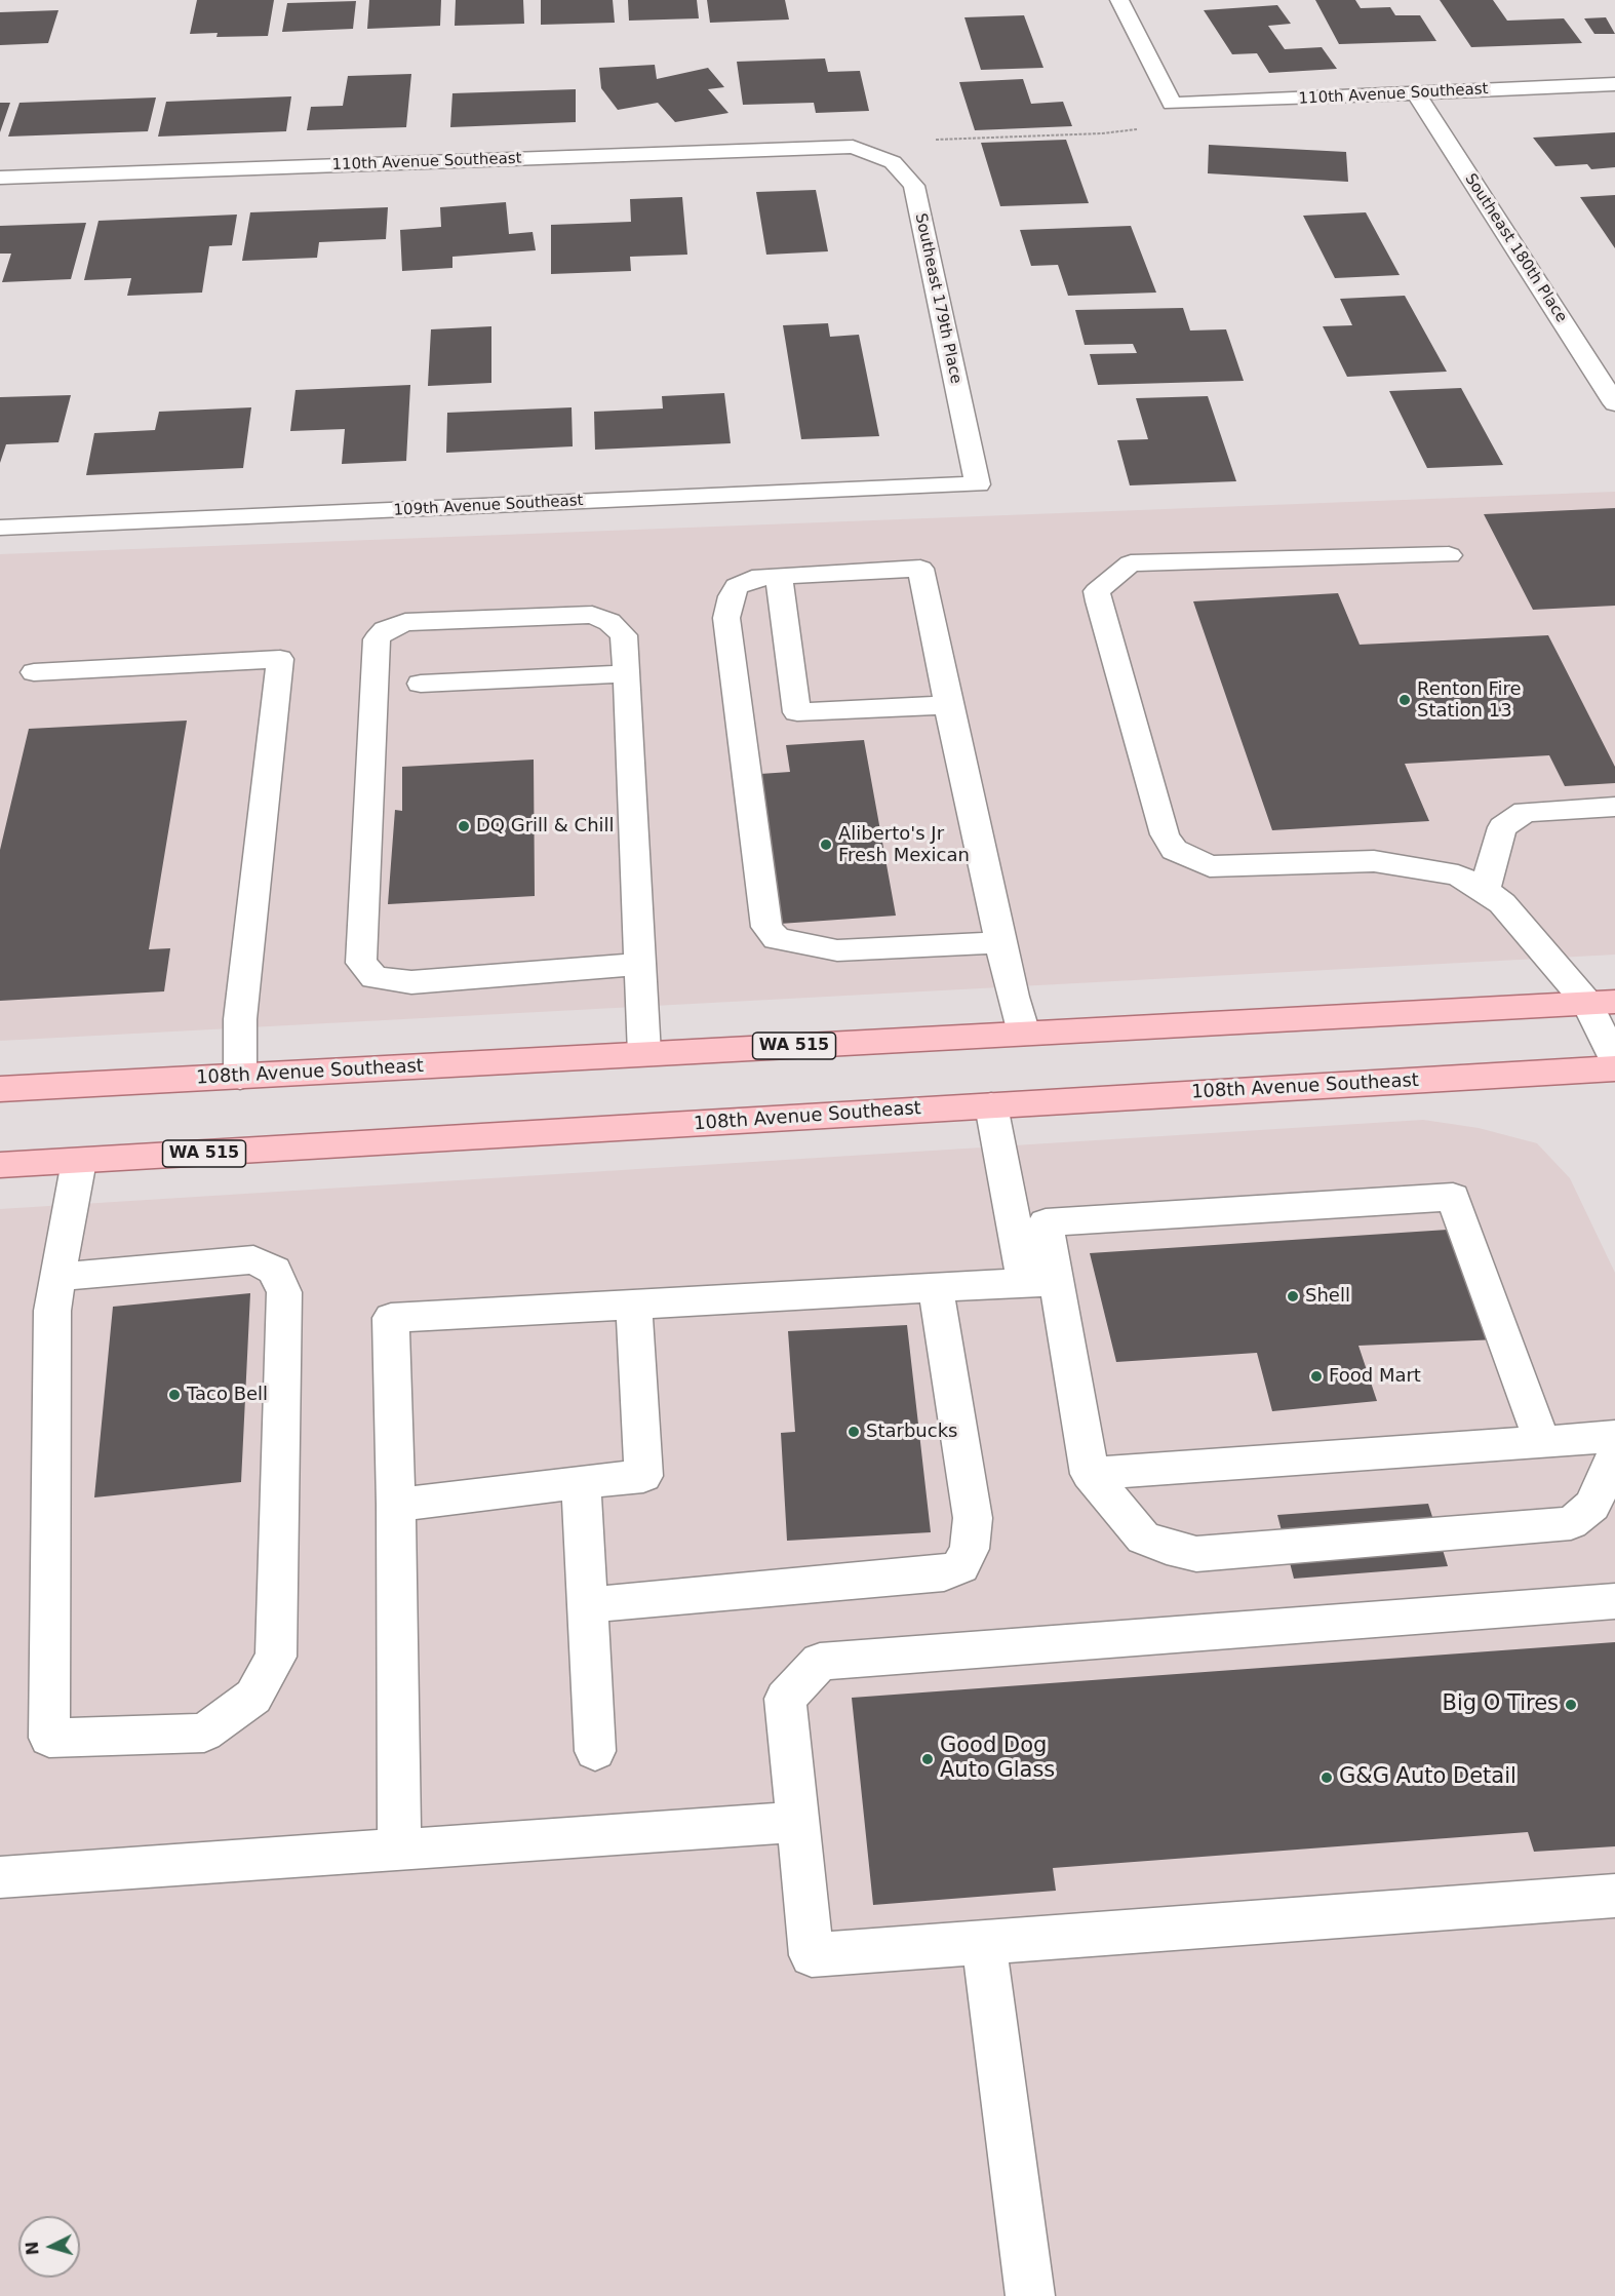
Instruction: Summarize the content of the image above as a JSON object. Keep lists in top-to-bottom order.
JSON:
{
  "streets": {
    "main road": ["WA 515", "108th Avenue Southeast"],
    "street": [
      "110th Avenue Southeast",
      "Southeast 180th Place",
      "Southeast 179th Place",
      "109th Avenue Southeast"
    ]
  },
  "crossings": [
    ["110th Avenue Southeast", "Southeast 180th Place"],
    ["110th Avenue Southeast", "Southeast 179th Place"],
    ["Southeast 179th Place", "109th Avenue Southeast"]
  ],
  "places": [
    "Renton Fire Station 13",
    "DQ Grill & Chill",
    "Aliberto's Jr Fresh Mexican",
    "Shell",
    "Food Mart",
    "Taco Bell",
    "Starbucks",
    "Big O Tires",
    "Good Dog Auto Glass",
    "G&G Auto Detail"
  ],
  "north": "left"
}
